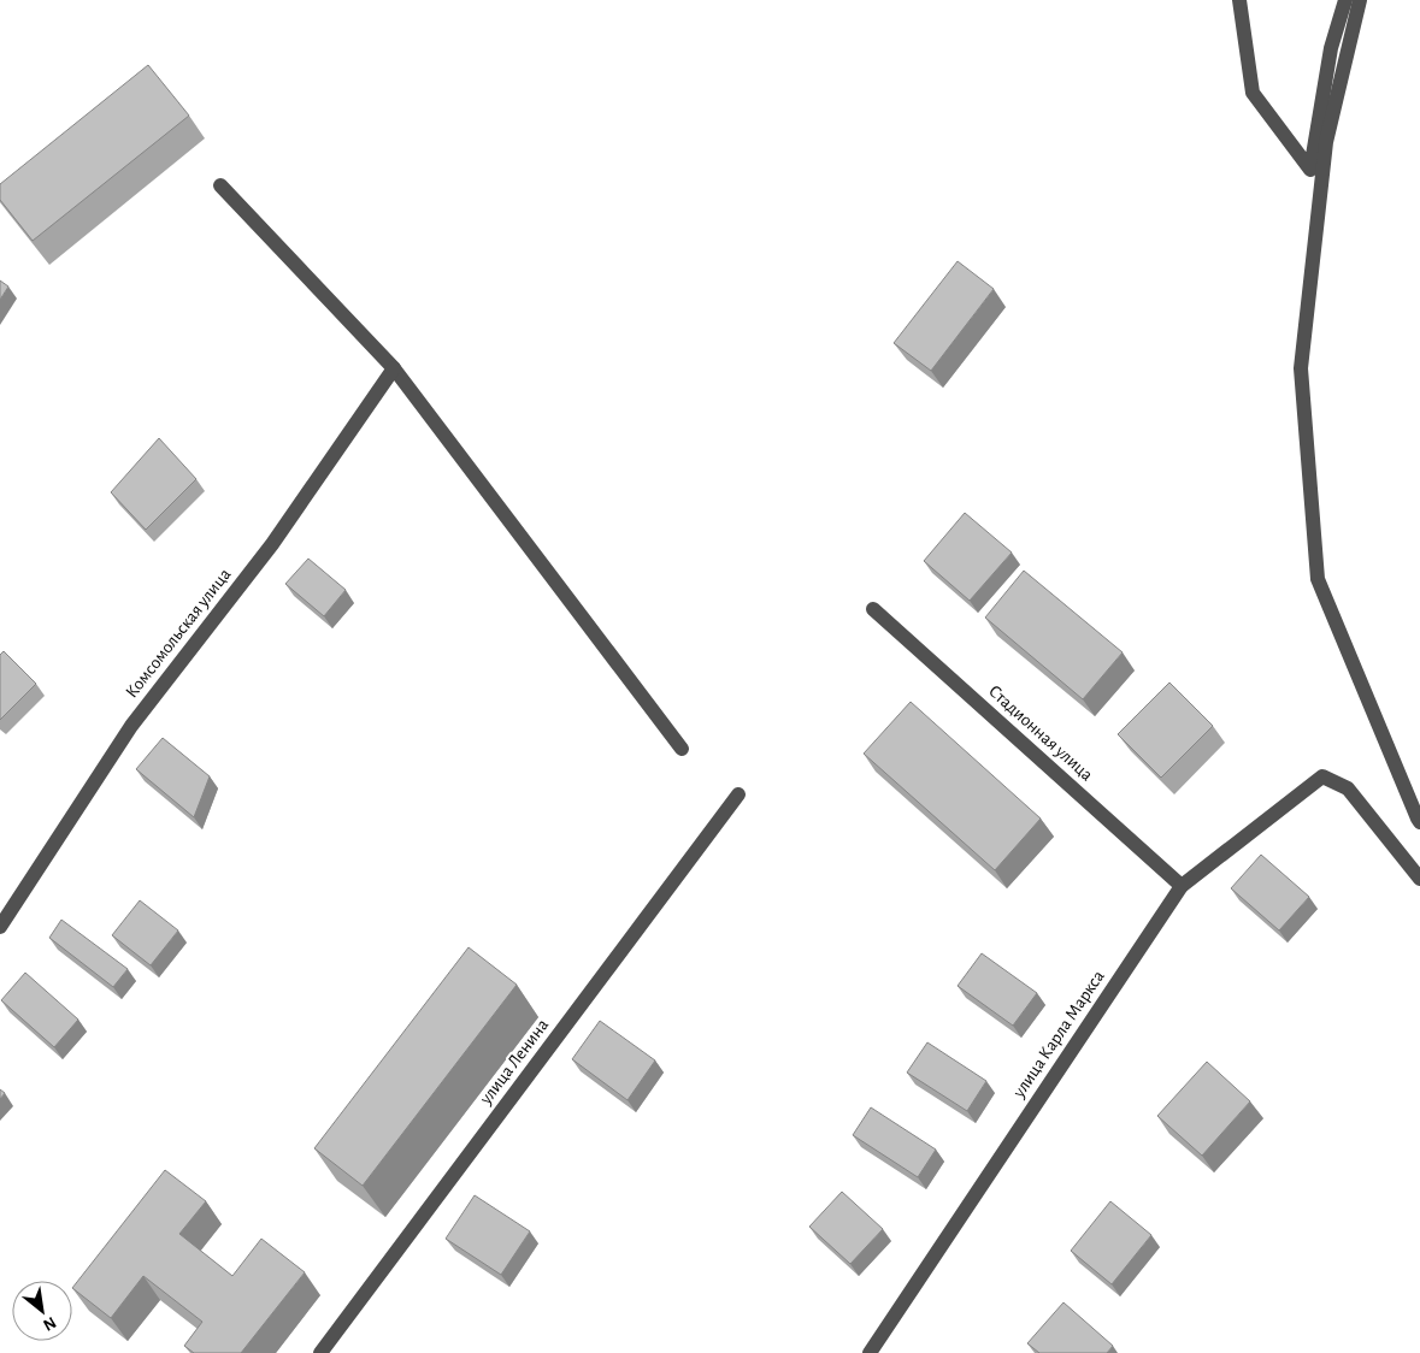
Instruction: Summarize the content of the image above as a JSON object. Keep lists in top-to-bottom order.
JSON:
{
  "streets": {
    "street": [
      "Комсомольская улица",
      "Стадионная улица",
      "улица Карла Маркса",
      "улица Ленина"
    ]
  },
  "crossings": [
    ["Стадионная улица", "улица Карла Маркса"]
  ],
  "north": "bottom right"
}
